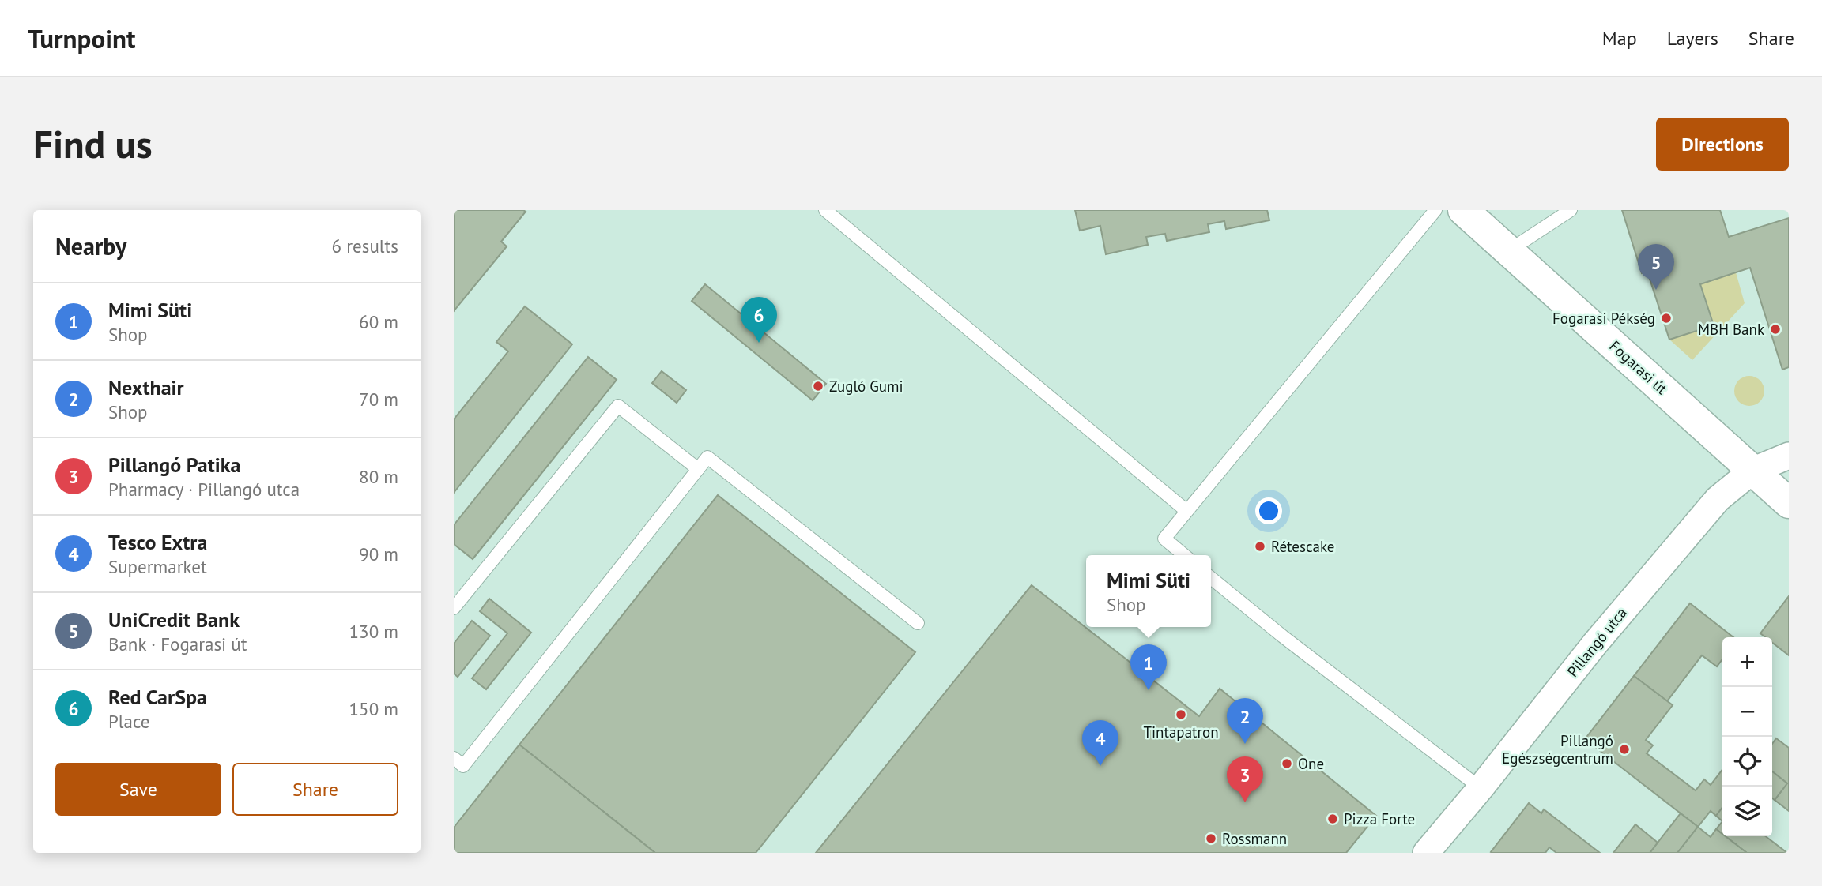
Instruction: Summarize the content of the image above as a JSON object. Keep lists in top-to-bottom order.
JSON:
{
  "streets": {
    "main road": ["Fogarasi út"],
    "street": ["Pillangó utca"]
  },
  "crossings": [
    ["Fogarasi út", "Pillangó utca"]
  ],
  "places": [
    "Fogarasi Pékség",
    "MBH Bank",
    "Zugló Gumi",
    "Rétescake",
    "Tintapatron",
    "Pillangó Egészségcentrum",
    "One",
    "Pizza Forte",
    "Rossmann"
  ],
  "page": {
    "header": "Turnpoint",
    "nav": ["Map", "Layers", "Share"],
    "buttons": [
      "Directions",
      ["Save", "Share"]
    ],
    "title": "Find us",
    "heading": ["Nearby", "6 results"],
    "pins": [
      "5",
      "6",
      "1",
      "2",
      "4",
      "3"
    ],
    "list": [
      {
        "mark": "1",
        "name": "Mimi Süti",
        "note": "Shop",
        "value": "60 m"
      },
      {
        "mark": "2",
        "name": "Nexthair",
        "note": "Shop",
        "value": "70 m"
      },
      {
        "mark": "3",
        "name": "Pillangó Patika",
        "note": "Pharmacy · Pillangó utca",
        "value": "80 m"
      },
      {
        "mark": "4",
        "name": "Tesco Extra",
        "note": "Supermarket",
        "value": "90 m"
      },
      {
        "mark": "5",
        "name": "UniCredit Bank",
        "note": "Bank · Fogarasi út",
        "value": "130 m"
      },
      {
        "mark": "6",
        "name": "Red CarSpa",
        "note": "Place",
        "value": "150 m"
      }
    ],
    "popup": ["Mimi Süti", "Shop"],
    "map_buttons": ["+", "−"]
  }
}
